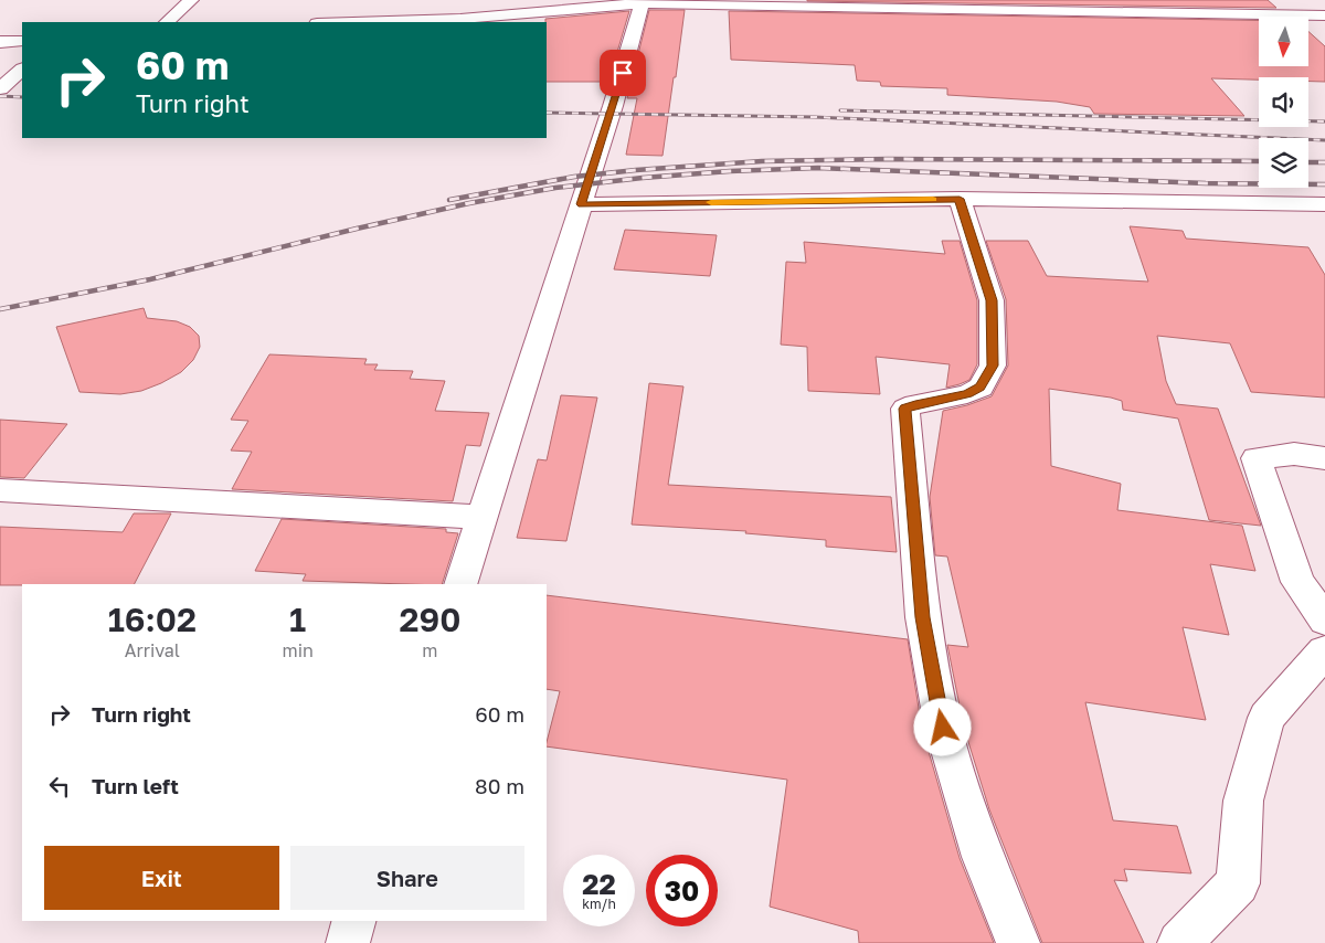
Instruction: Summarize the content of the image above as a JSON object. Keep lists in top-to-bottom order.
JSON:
{
  "north": "bottom",
  "page": {
    "turn": ["60 m", "Turn right"],
    "eta": [
      "16:02",
      "Arrival",
      "1",
      "min",
      "290",
      "m"
    ],
    "list": [
      {
        "name": "Turn right",
        "value": "60 m"
      },
      {
        "name": "Turn left",
        "value": "80 m"
      }
    ],
    "buttons": ["Exit", "Share"],
    "speed": "22 km/h",
    "limit": "30"
  }
}
